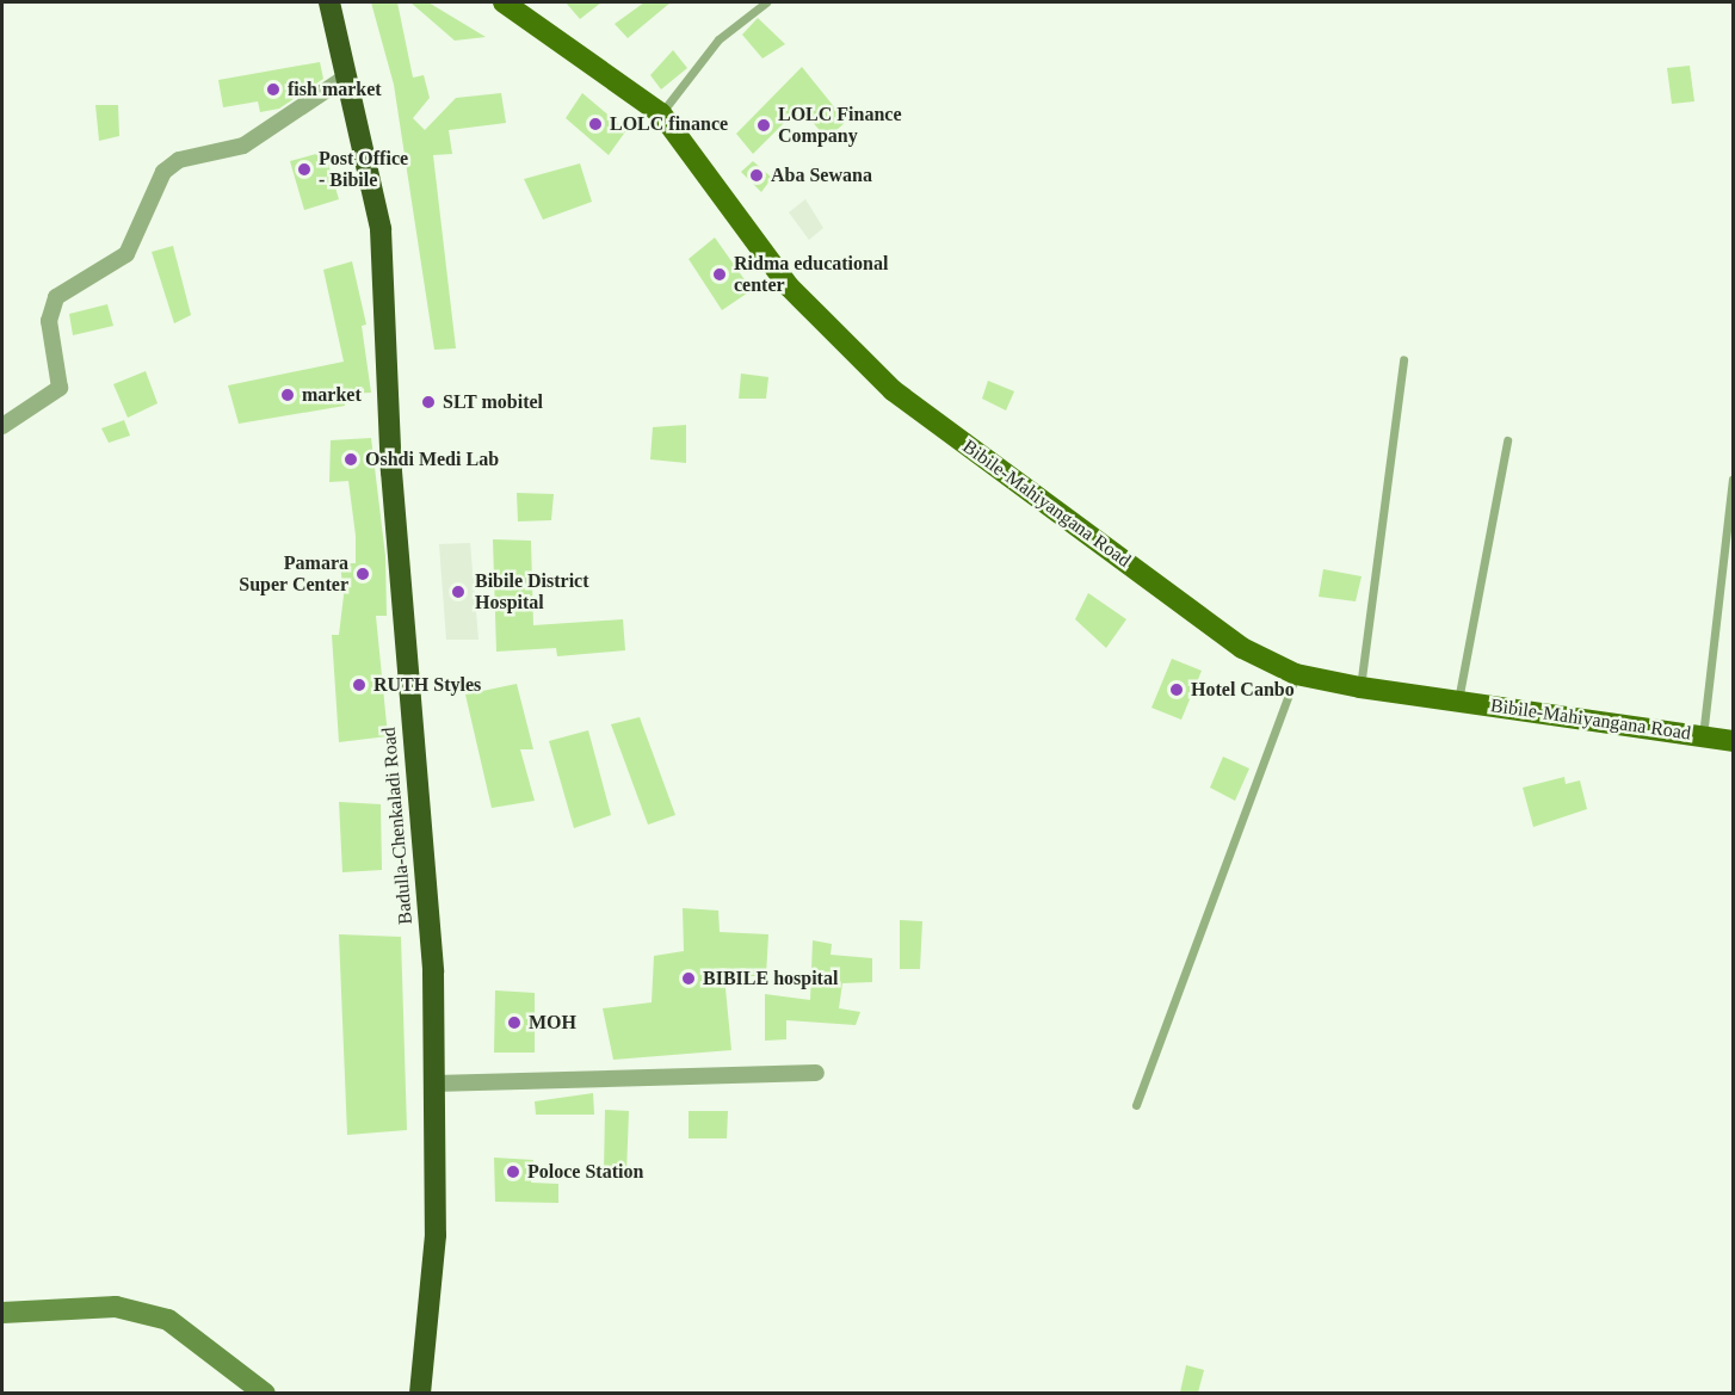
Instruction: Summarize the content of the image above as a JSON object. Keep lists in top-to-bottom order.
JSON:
{
  "streets": {
    "highway": ["Badulla-Chenkaladi Road"],
    "main road": ["Bibile-Mahiyangana Road"]
  },
  "places": [
    "fish market",
    "LOLC finance",
    "LOLC Finance Company",
    "Post Office - Bibile",
    "Aba Sewana",
    "Ridma educational center",
    "market",
    "SLT mobitel",
    "Oshdi Medi Lab",
    "Pamara Super Center",
    "Bibile District Hospital",
    "RUTH Styles",
    "Hotel Canbo",
    "BIBILE hospital",
    "MOH",
    "Poloce Station"
  ]
}
